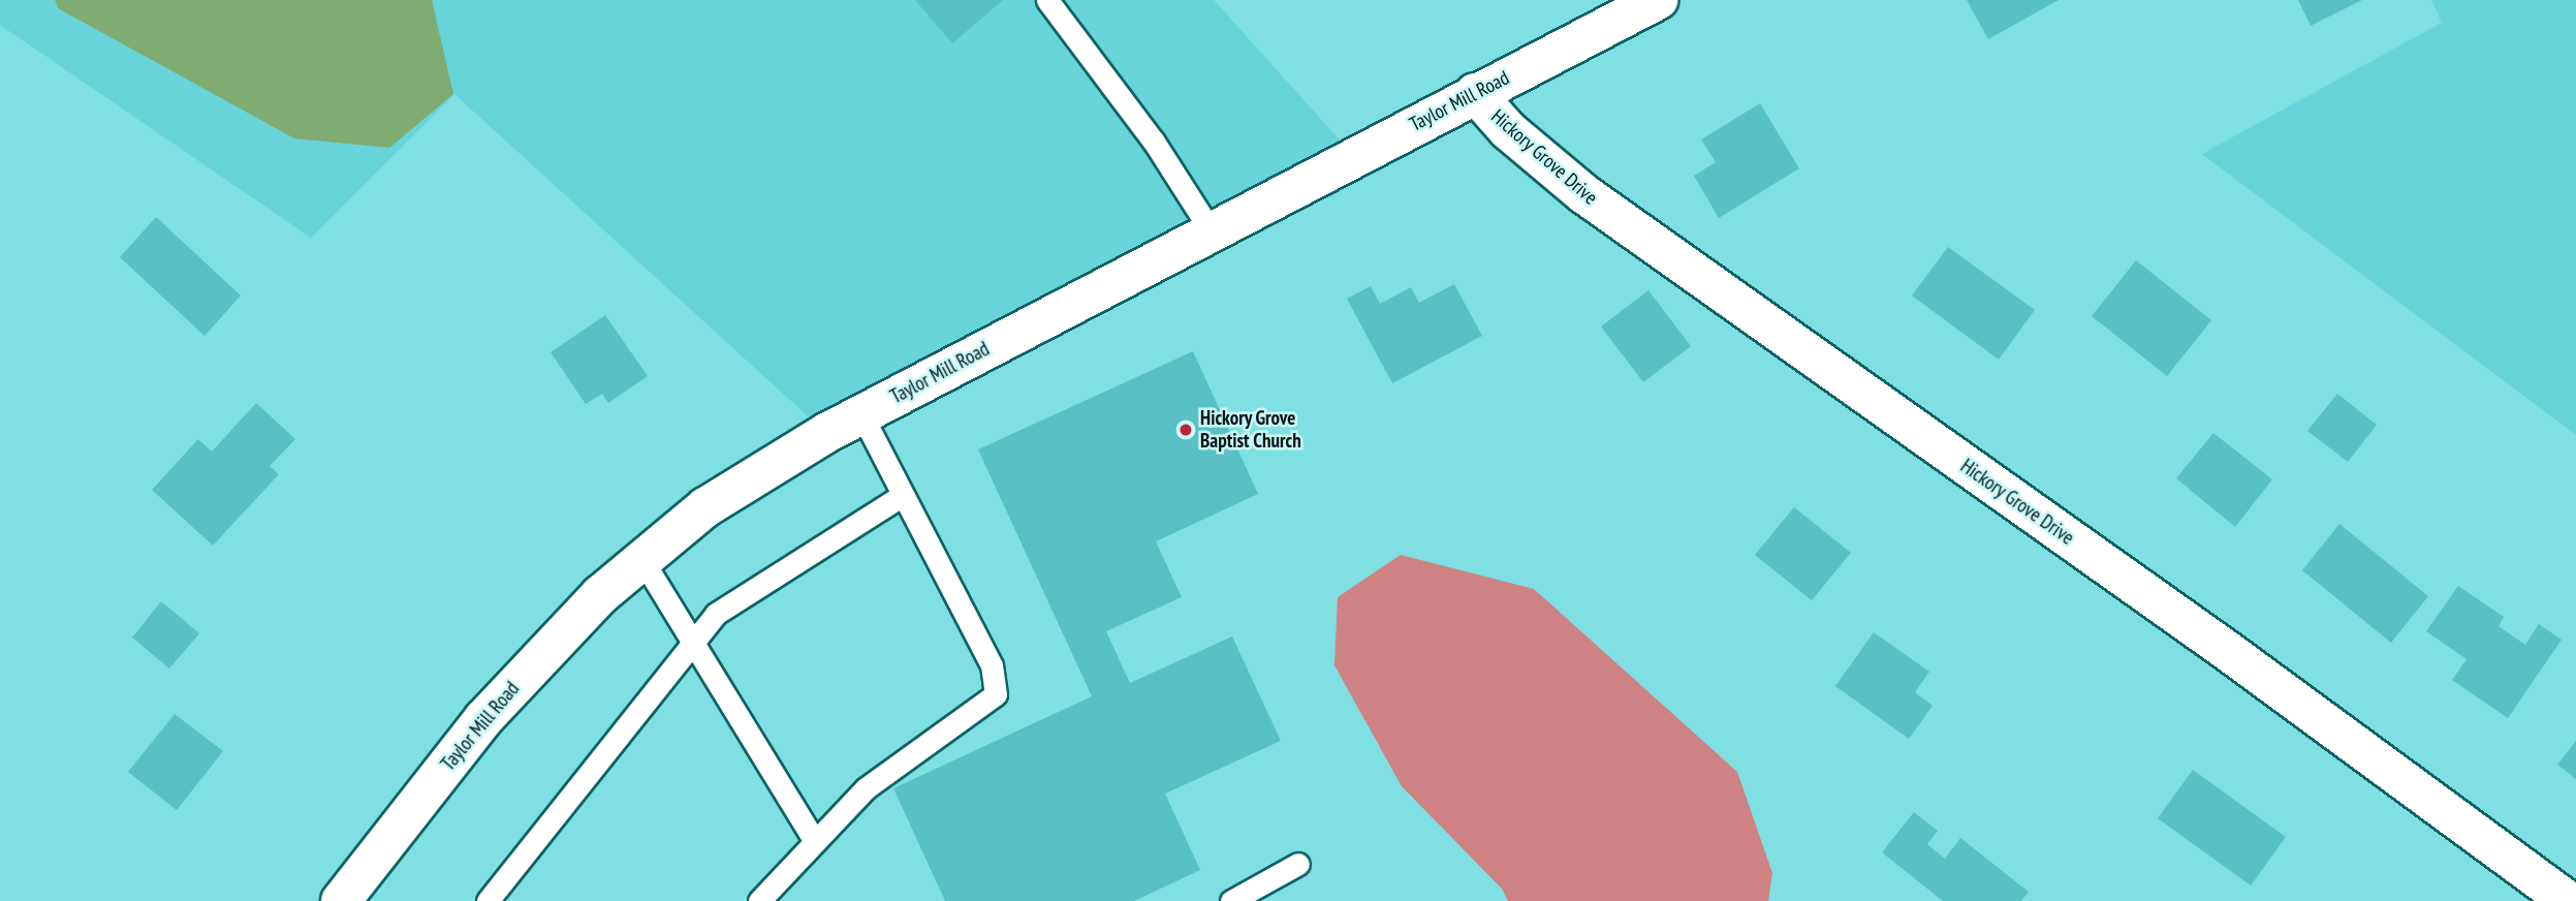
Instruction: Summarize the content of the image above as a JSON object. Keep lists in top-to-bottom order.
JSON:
{
  "streets": {
    "main road": ["Taylor Mill Road", "Hickory Grove Drive"]
  },
  "crossings": [
    ["Taylor Mill Road", "Hickory Grove Drive"]
  ],
  "places": ["Hickory Grove Baptist Church"]
}
